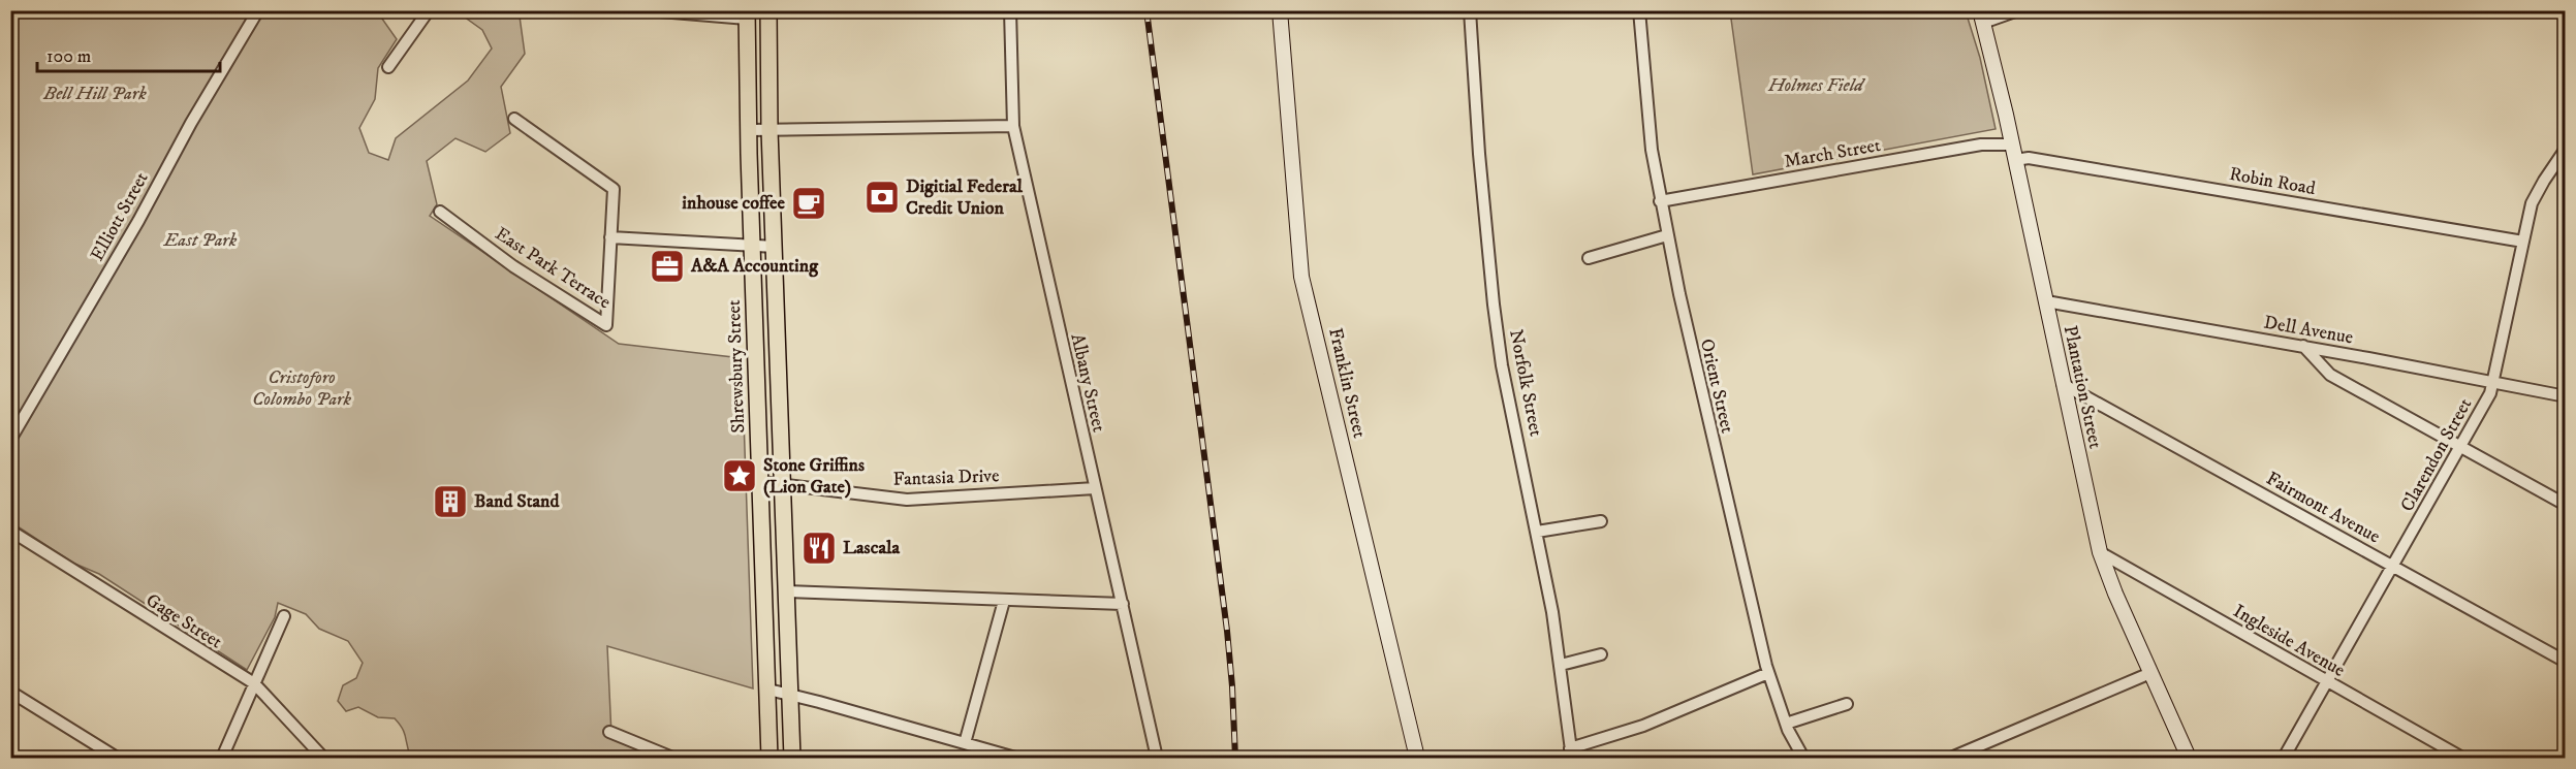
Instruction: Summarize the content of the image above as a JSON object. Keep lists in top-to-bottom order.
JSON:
{
  "streets": {
    "main road": ["Shrewsbury Street"],
    "street": [
      "March Street",
      "Robin Road",
      "Elliott Street",
      "East Park Terrace",
      "Dell Avenue",
      "Albany Street",
      "Franklin Street",
      "Norfolk Street",
      "Orient Street",
      "Plantation Street",
      "Clarendon Street",
      "Fantasia Drive",
      "Fairmont Avenue",
      "Gage Street",
      "Ingleside Avenue"
    ]
  },
  "crossings": [
    ["March Street", "Orient Street"],
    ["March Street", "Plantation Street"],
    ["Robin Road", "Plantation Street"],
    ["Robin Road", "Clarendon Street"],
    ["Dell Avenue", "Plantation Street"],
    ["Dell Avenue", "Clarendon Street"],
    ["Shrewsbury Street", "Fantasia Drive"],
    ["Albany Street", "Fantasia Drive"],
    ["Plantation Street", "Fairmont Avenue"],
    ["Plantation Street", "Ingleside Avenue"],
    ["Clarendon Street", "Fairmont Avenue"],
    ["Clarendon Street", "Ingleside Avenue"]
  ],
  "parks": [
    "Holmes Field",
    "Bell Hill Park",
    "East Park",
    "Cristoforo Colombo Park"
  ],
  "places": {
    "bank": ["Digitial Federal Credit Union"],
    "cafe": ["inhouse coffee"],
    "office": ["A&A Accounting"],
    "place": ["Stone Griffins (Lion Gate)"],
    "building": ["Band Stand"],
    "restaurant": ["Lascala"]
  },
  "scale_bar": "100 m"
}
